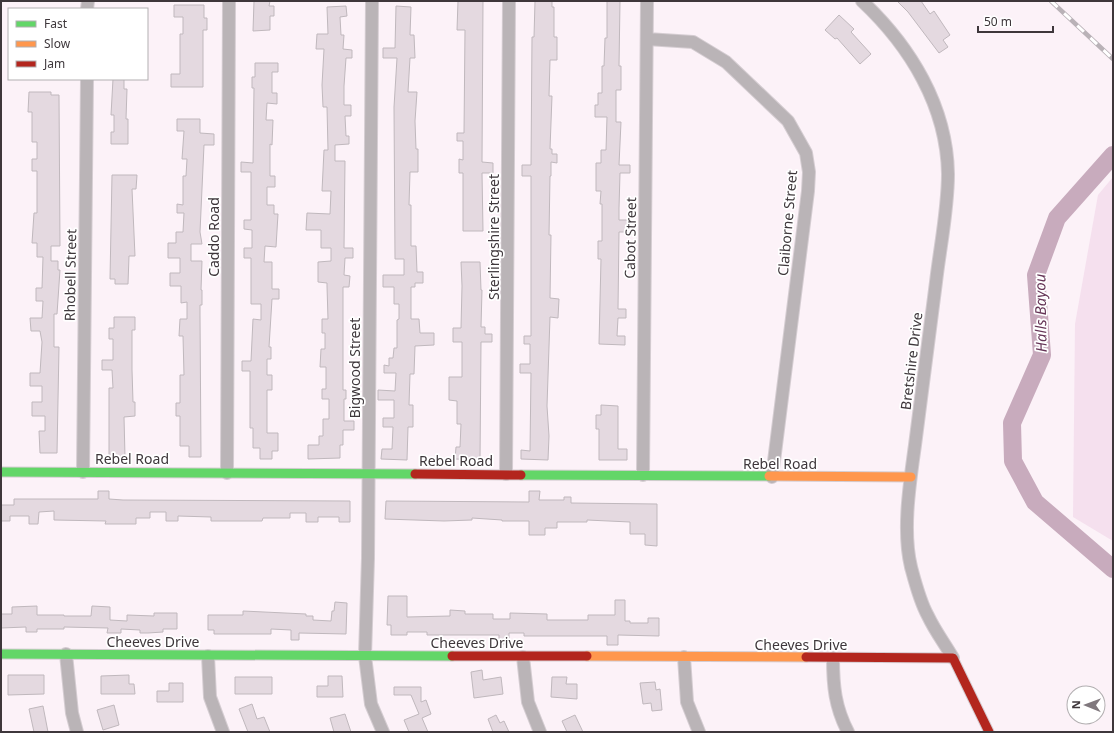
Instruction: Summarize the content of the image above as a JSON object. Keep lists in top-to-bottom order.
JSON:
{
  "streets": {
    "street": [
      "Claiborne Street",
      "Caddo Road",
      "Sterlingshire Street",
      "Cabot Street",
      "Rhobell Street",
      "Bretshire Drive",
      "Bigwood Street",
      "Rebel Road",
      "Cheeves Drive"
    ]
  },
  "crossings": [
    ["Claiborne Street", "Cabot Street"],
    ["Claiborne Street", "Rebel Road"],
    ["Caddo Road", "Rebel Road"],
    ["Sterlingshire Street", "Rebel Road"],
    ["Cabot Street", "Rebel Road"],
    ["Rhobell Street", "Rebel Road"],
    ["Bretshire Drive", "Rebel Road"],
    ["Bretshire Drive", "Cheeves Drive"],
    ["Bigwood Street", "Rebel Road"],
    ["Bigwood Street", "Cheeves Drive"]
  ],
  "water": ["Halls Bayou"],
  "legend": ["Fast", "Slow", "Jam"],
  "scale_bar": "50 m",
  "north": "left"
}
